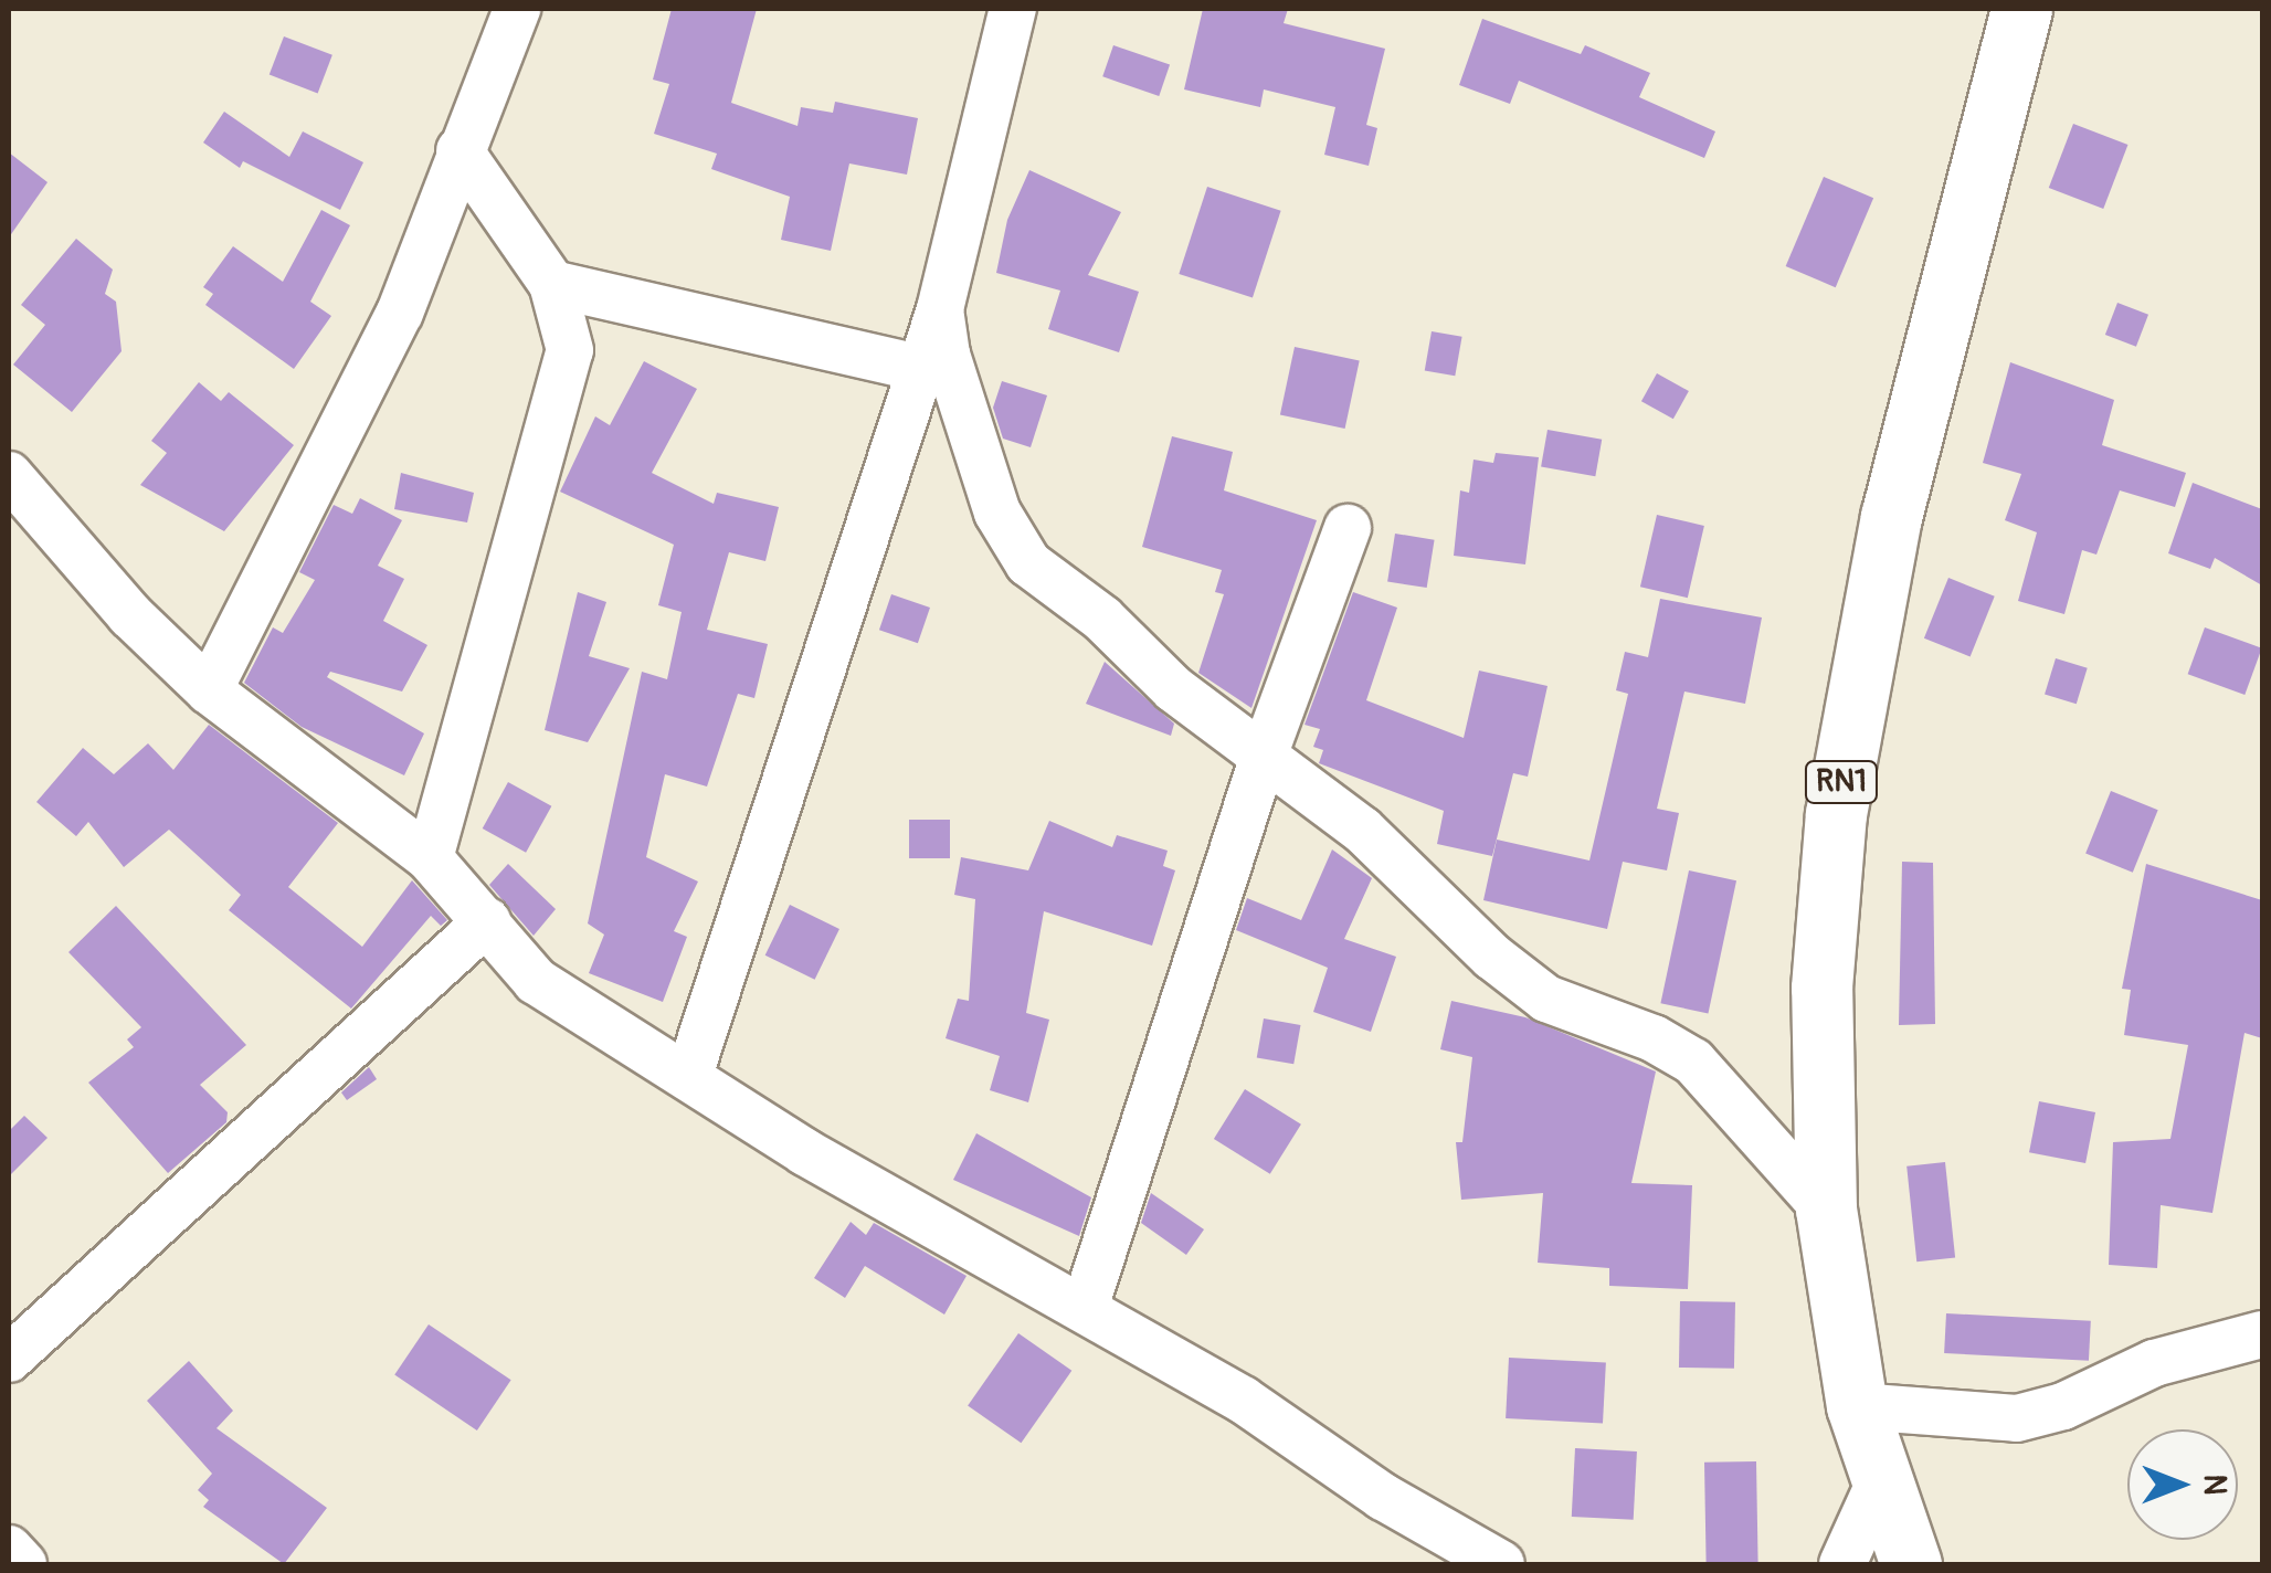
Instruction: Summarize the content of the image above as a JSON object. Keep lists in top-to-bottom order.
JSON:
{
  "streets": {
    "highway": ["RN1"]
  },
  "north": "right"
}
